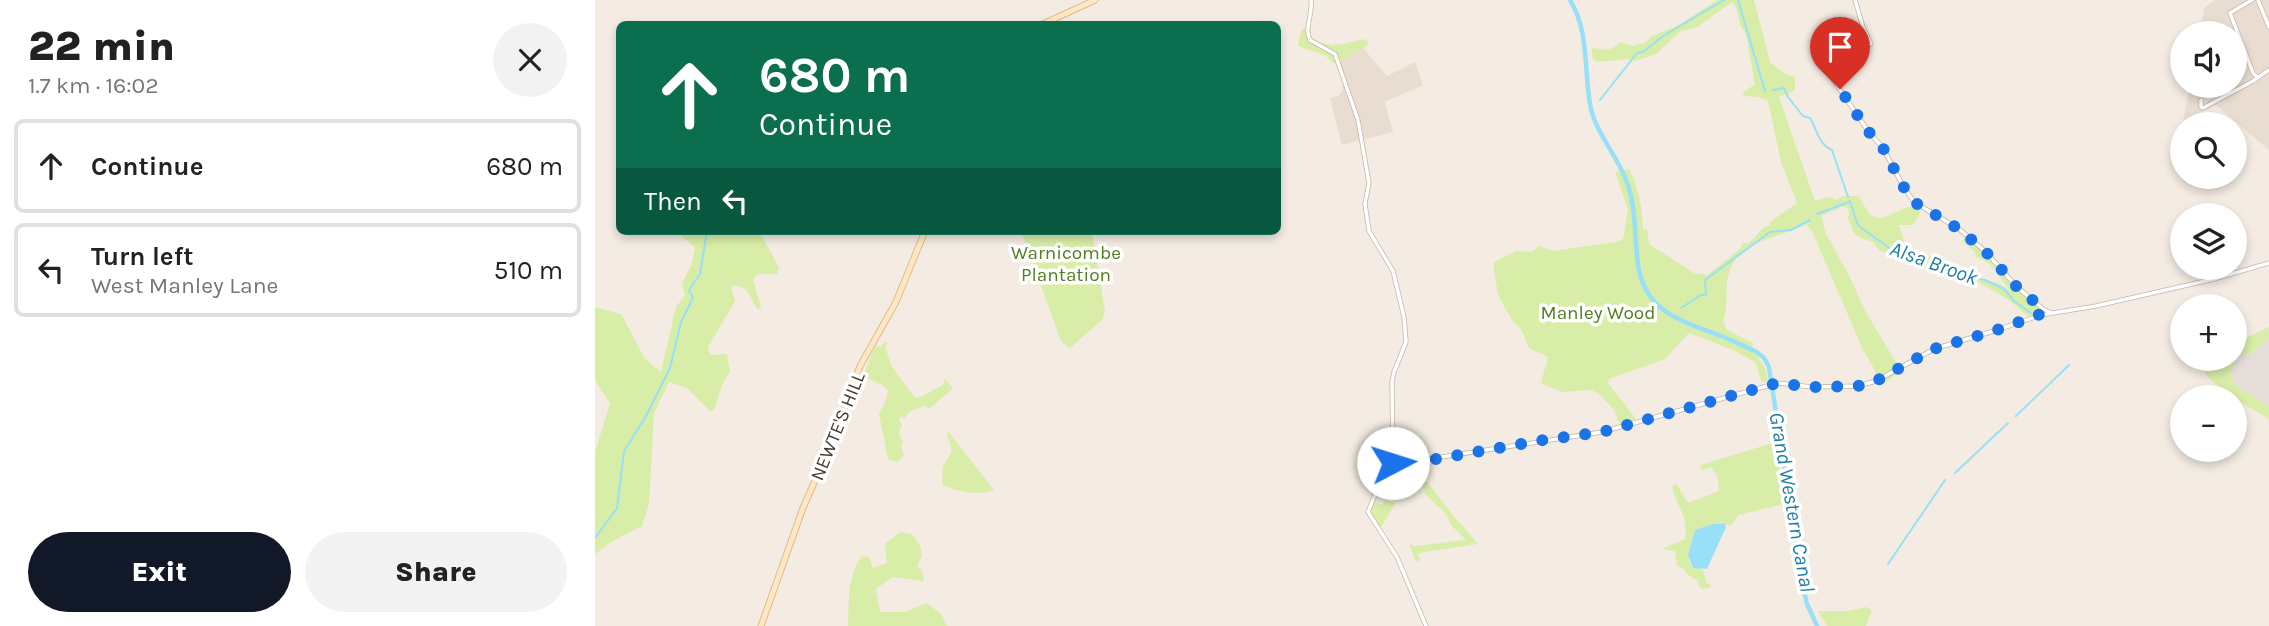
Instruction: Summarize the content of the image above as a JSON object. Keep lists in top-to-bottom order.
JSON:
{
  "streets": {
    "street": ["NEWTE'S HILL"]
  },
  "water": ["Alsa Brook", "Grand Western Canal"],
  "parks": ["Warnicombe Plantation", "Manley Wood"],
  "page": {
    "heading": ["22 min", "1.7 km · 16:02"],
    "map_buttons": ["+", "−"],
    "turn": ["680 m", "Continue"],
    "list": [
      {
        "name": "Continue",
        "value": "680 m"
      },
      {
        "name": "Turn left",
        "note": "West Manley Lane",
        "value": "510 m"
      }
    ],
    "then": "Then",
    "buttons": ["Exit", "Share"]
  }
}
